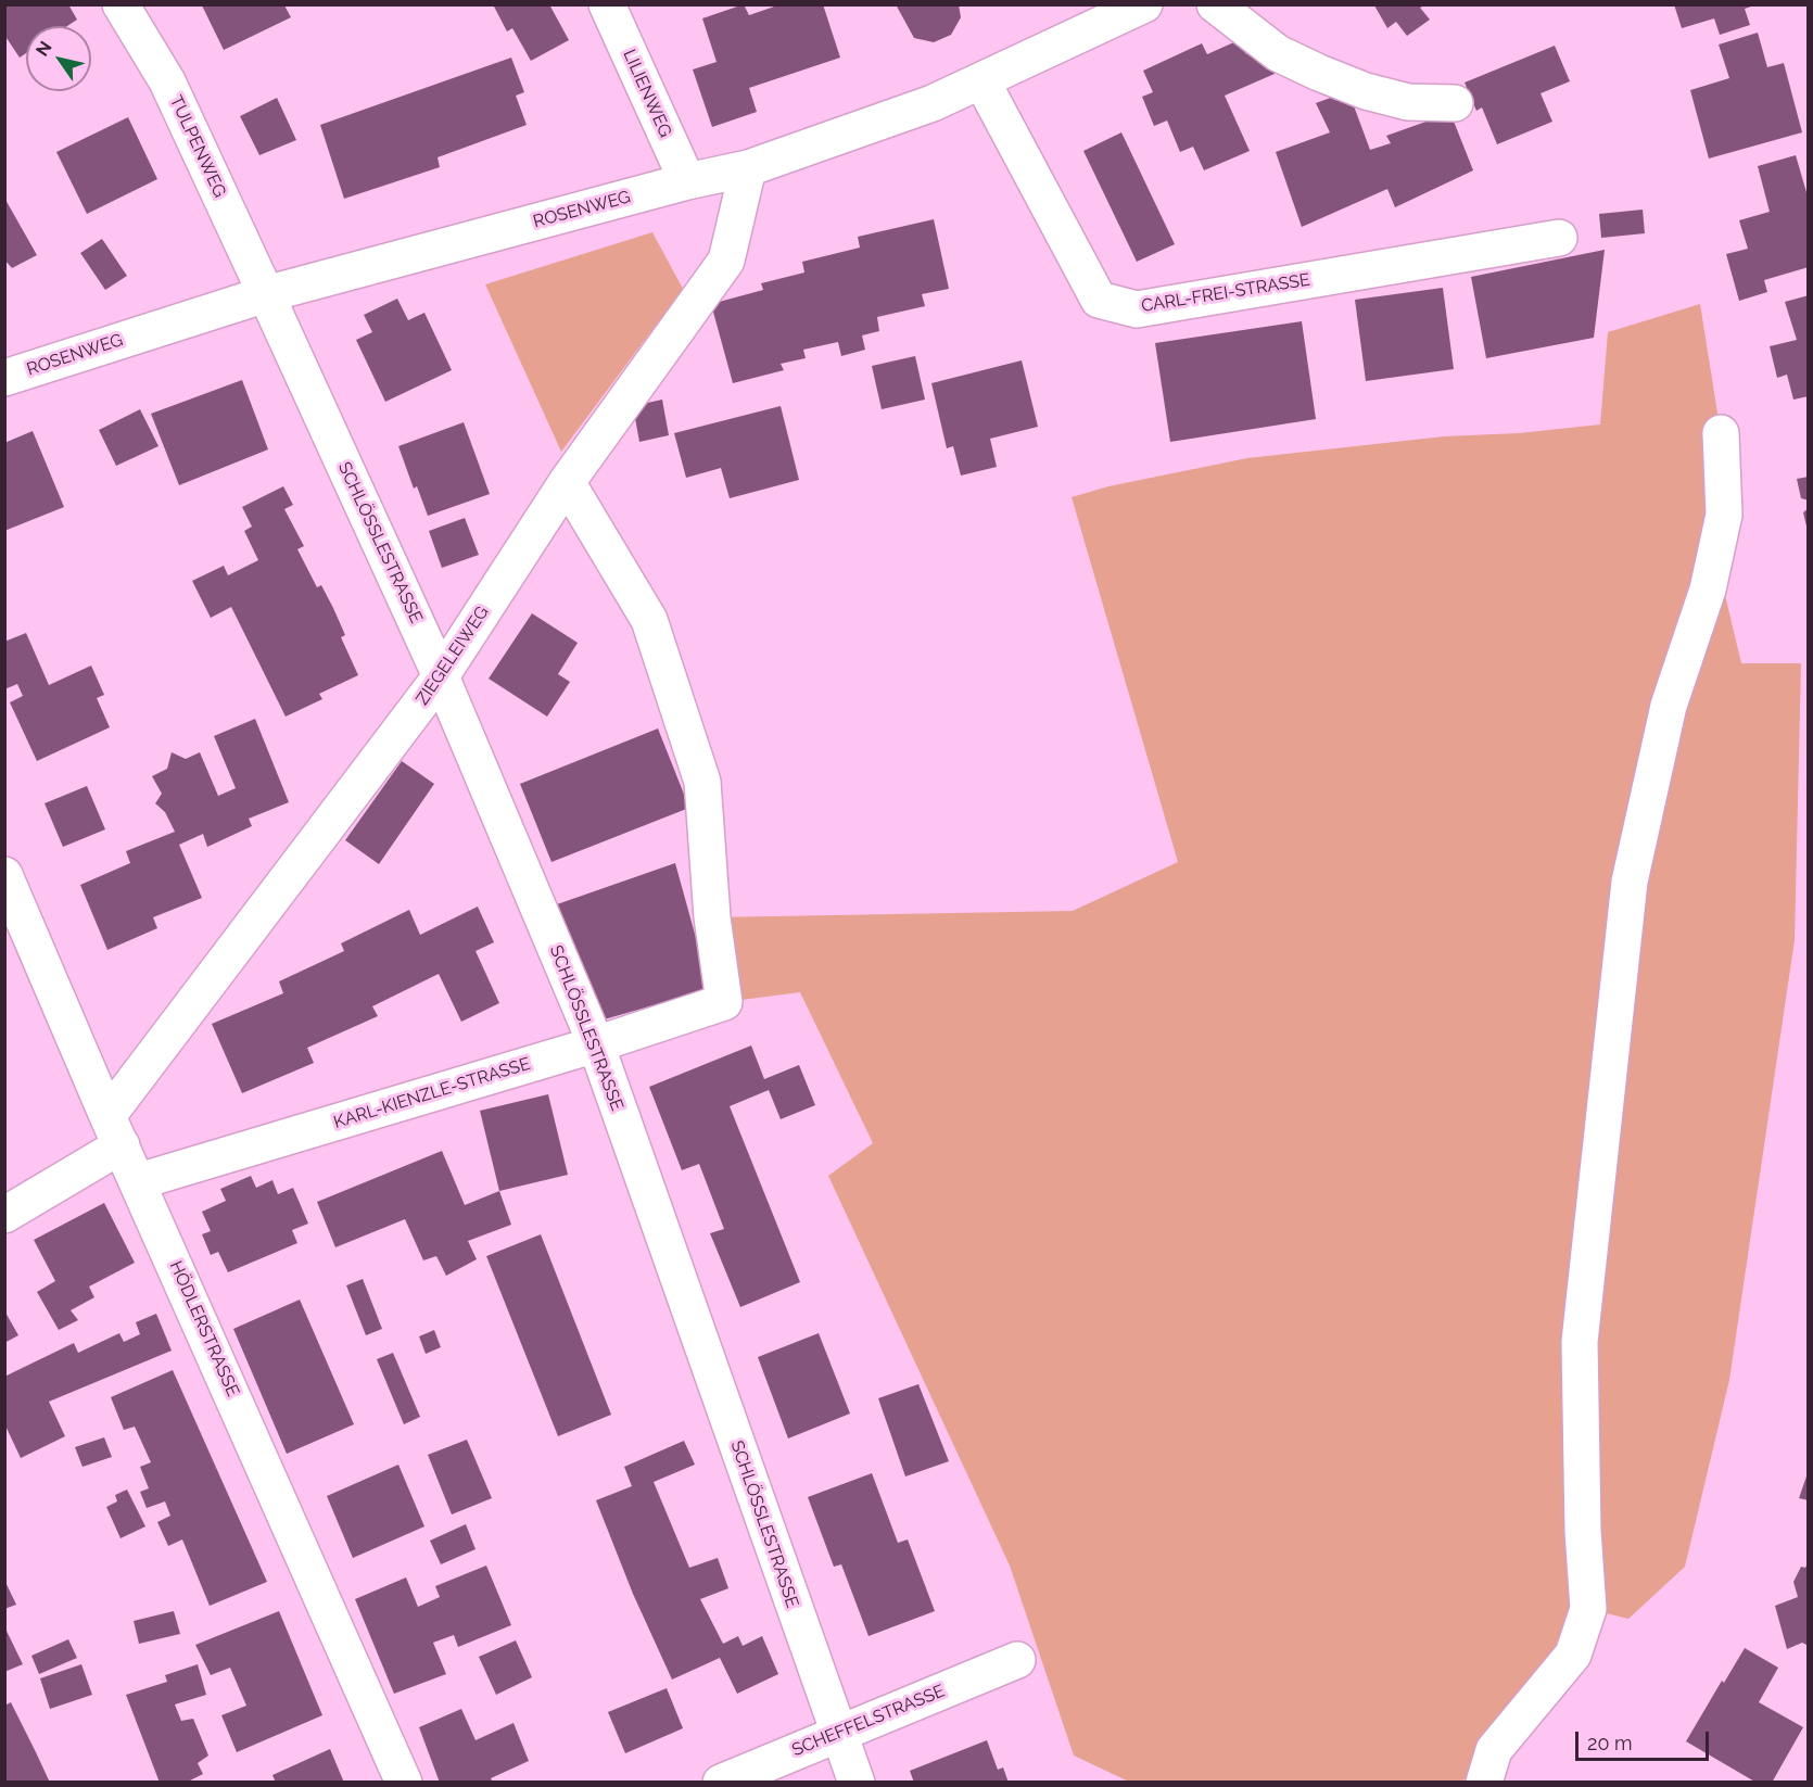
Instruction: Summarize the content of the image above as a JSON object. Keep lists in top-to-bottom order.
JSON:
{
  "streets": {
    "street": [
      "LILIENWEG",
      "TULPENWEG",
      "ROSENWEG",
      "CARL-FREI-STRASSE",
      "SCHLÖSSLESTRASSE",
      "ZIEGELEIWEG",
      "KARL-KIENZLE-STRASSE",
      "HÖDLERSTRASSE",
      "SCHEFFELSTRASSE"
    ]
  },
  "crossings": [
    ["LILIENWEG", "ROSENWEG"],
    ["TULPENWEG", "ROSENWEG"],
    ["TULPENWEG", "SCHLÖSSLESTRASSE"],
    ["ROSENWEG", "CARL-FREI-STRASSE"],
    ["ROSENWEG", "SCHLÖSSLESTRASSE"],
    ["ROSENWEG", "ZIEGELEIWEG"],
    ["SCHLÖSSLESTRASSE", "ZIEGELEIWEG"],
    ["SCHLÖSSLESTRASSE", "KARL-KIENZLE-STRASSE"],
    ["SCHLÖSSLESTRASSE", "SCHEFFELSTRASSE"],
    ["ZIEGELEIWEG", "KARL-KIENZLE-STRASSE"],
    ["ZIEGELEIWEG", "HÖDLERSTRASSE"],
    ["KARL-KIENZLE-STRASSE", "HÖDLERSTRASSE"]
  ],
  "scale_bar": "20 m",
  "north": "top left"
}
